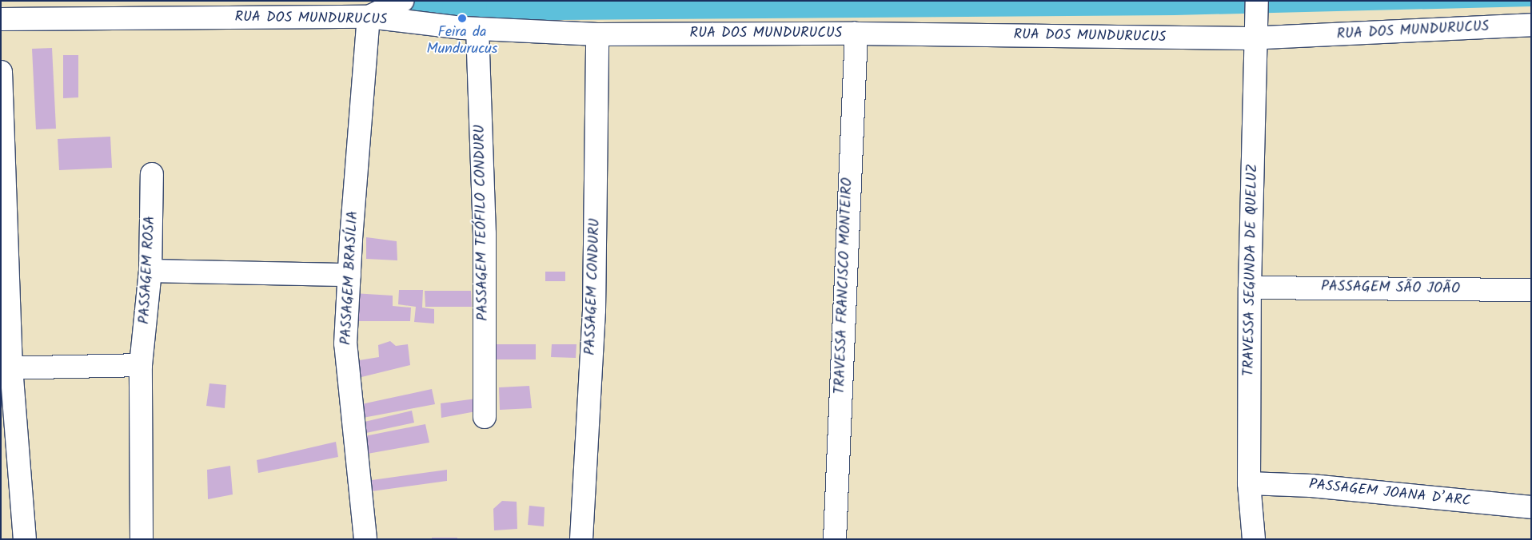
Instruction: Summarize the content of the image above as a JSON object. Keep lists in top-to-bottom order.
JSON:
{
  "streets": {
    "street": [
      "RUA DOS MUNDURUCUS",
      "PASSAGEM TEÓFILO CONDURU",
      "PASSAGEM ROSA",
      "TRAVESSA SEGUNDA DE QUELUZ",
      "PASSAGEM BRASÍLIA",
      "TRAVESSA FRANCISCO MONTEIRO",
      "PASSAGEM CONDURU",
      "PASSAGEM SÃO JOÃO",
      "PASSAGEM JOANA D’ARC"
    ]
  },
  "crossings": [
    ["RUA DOS MUNDURUCUS", "PASSAGEM TEÓFILO CONDURU"],
    ["RUA DOS MUNDURUCUS", "TRAVESSA SEGUNDA DE QUELUZ"],
    ["RUA DOS MUNDURUCUS", "PASSAGEM BRASÍLIA"],
    ["RUA DOS MUNDURUCUS", "TRAVESSA FRANCISCO MONTEIRO"],
    ["RUA DOS MUNDURUCUS", "PASSAGEM CONDURU"],
    ["TRAVESSA SEGUNDA DE QUELUZ", "PASSAGEM SÃO JOÃO"],
    ["TRAVESSA SEGUNDA DE QUELUZ", "PASSAGEM JOANA D’ARC"]
  ],
  "places": ["Feira da Mundurucus"]
}
